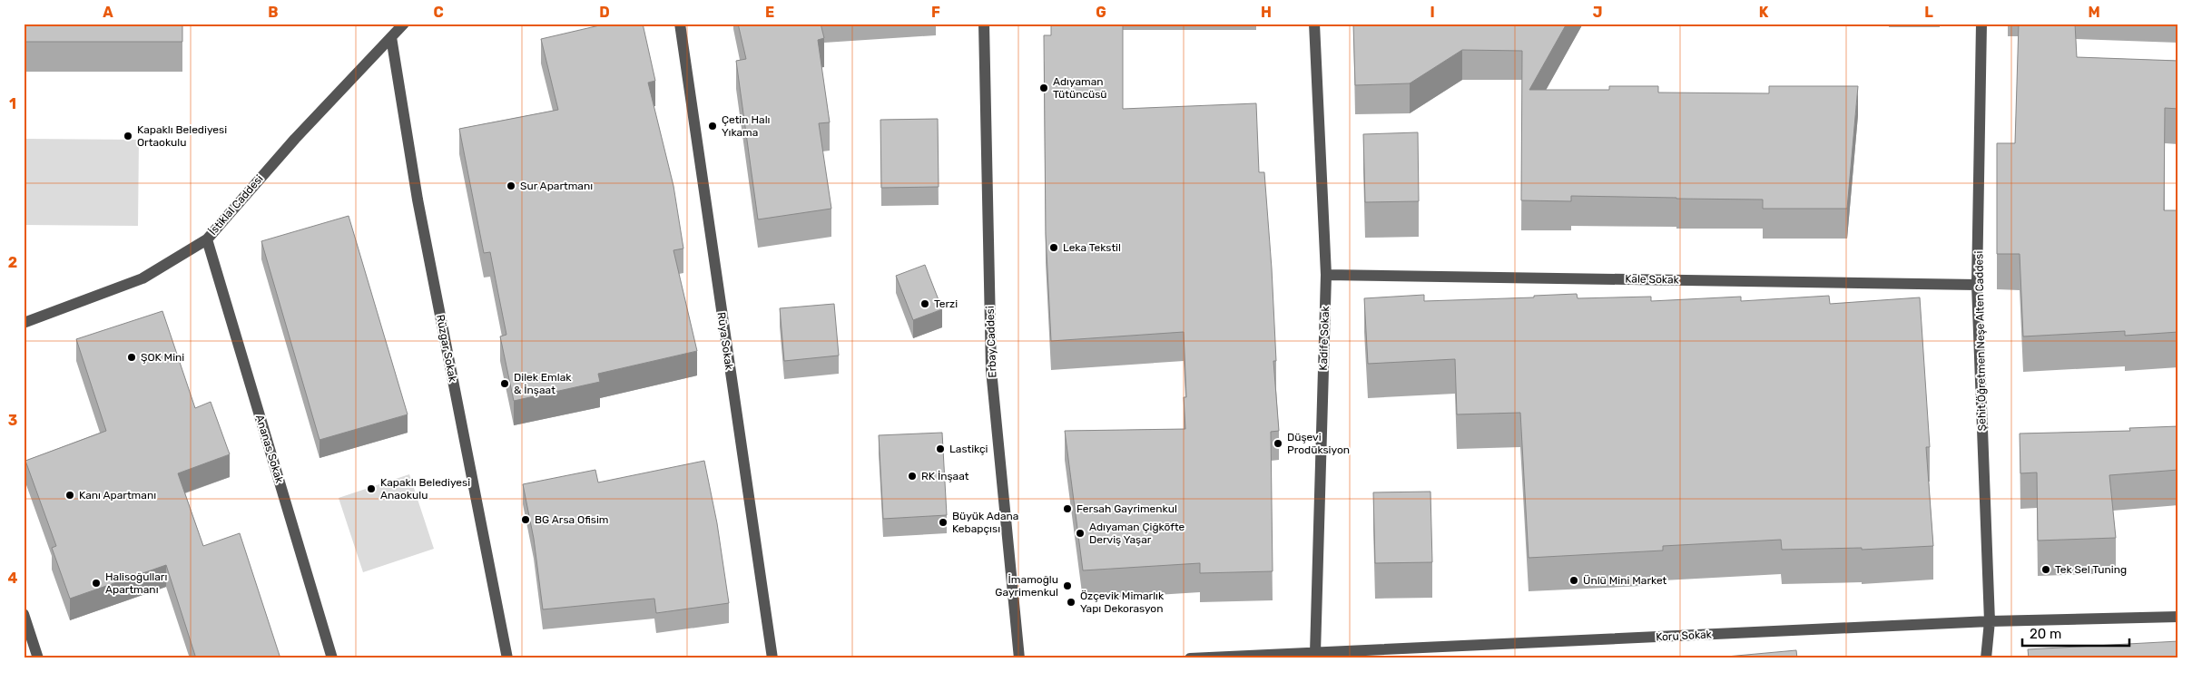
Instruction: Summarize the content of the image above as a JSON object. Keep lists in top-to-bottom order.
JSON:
{
  "streets": {
    "street": [
      "İstiklal Caddesi",
      "Kale Sokak",
      "Kadife Sokak",
      "Rüya Sokak",
      "Şehit Öğretmen Neşe Alten Caddesi",
      "Erbay Caddesi",
      "Rüzgar Sokak",
      "Ananas Sokak",
      "Koru Sokak"
    ]
  },
  "crossings": [
    ["İstiklal Caddesi", "Rüzgar Sokak"],
    ["İstiklal Caddesi", "Ananas Sokak"],
    ["Kale Sokak", "Kadife Sokak"],
    ["Kale Sokak", "Şehit Öğretmen Neşe Alten Caddesi"],
    ["Kadife Sokak", "Koru Sokak"],
    ["Şehit Öğretmen Neşe Alten Caddesi", "Koru Sokak"]
  ],
  "places": [
    "Adıyaman Tütüncüsü",
    "Çetin Halı Yıkama",
    "Kapaklı Belediyesi Ortaokulu",
    "Sur Apartmanı",
    "Leka Tekstil",
    "Terzi",
    "ŞOK Mini",
    "Dilek Emlak & İnşaat",
    "Düşevi Prodüksiyon",
    "Lastikçi",
    "RK İnşaat",
    "Kapaklı Belediyesi Anaokulu",
    "Kanı Apartmanı",
    "Fersah Gayrimenkul",
    "BG Arsa Ofisim",
    "Büyük Adana Kebapçısı",
    "Adıyaman Çiğköfte Derviş Yaşar",
    "Tek Sel Tuning",
    "Ünlü Mini Market",
    "Halisoğulları Apartmanı",
    "İmamoğlu Gayrimenkul",
    "Özçevik Mimarlık Yapı Dekorasyon"
  ],
  "scale_bar": "20 m",
  "grid": {
    "columns": [
      "A",
      "B",
      "C",
      "D",
      "E",
      "F",
      "G",
      "H",
      "I",
      "J",
      "K",
      "L",
      "M"
    ],
    "rows": [
      "1",
      "2",
      "3",
      "4"
    ]
  }
}
